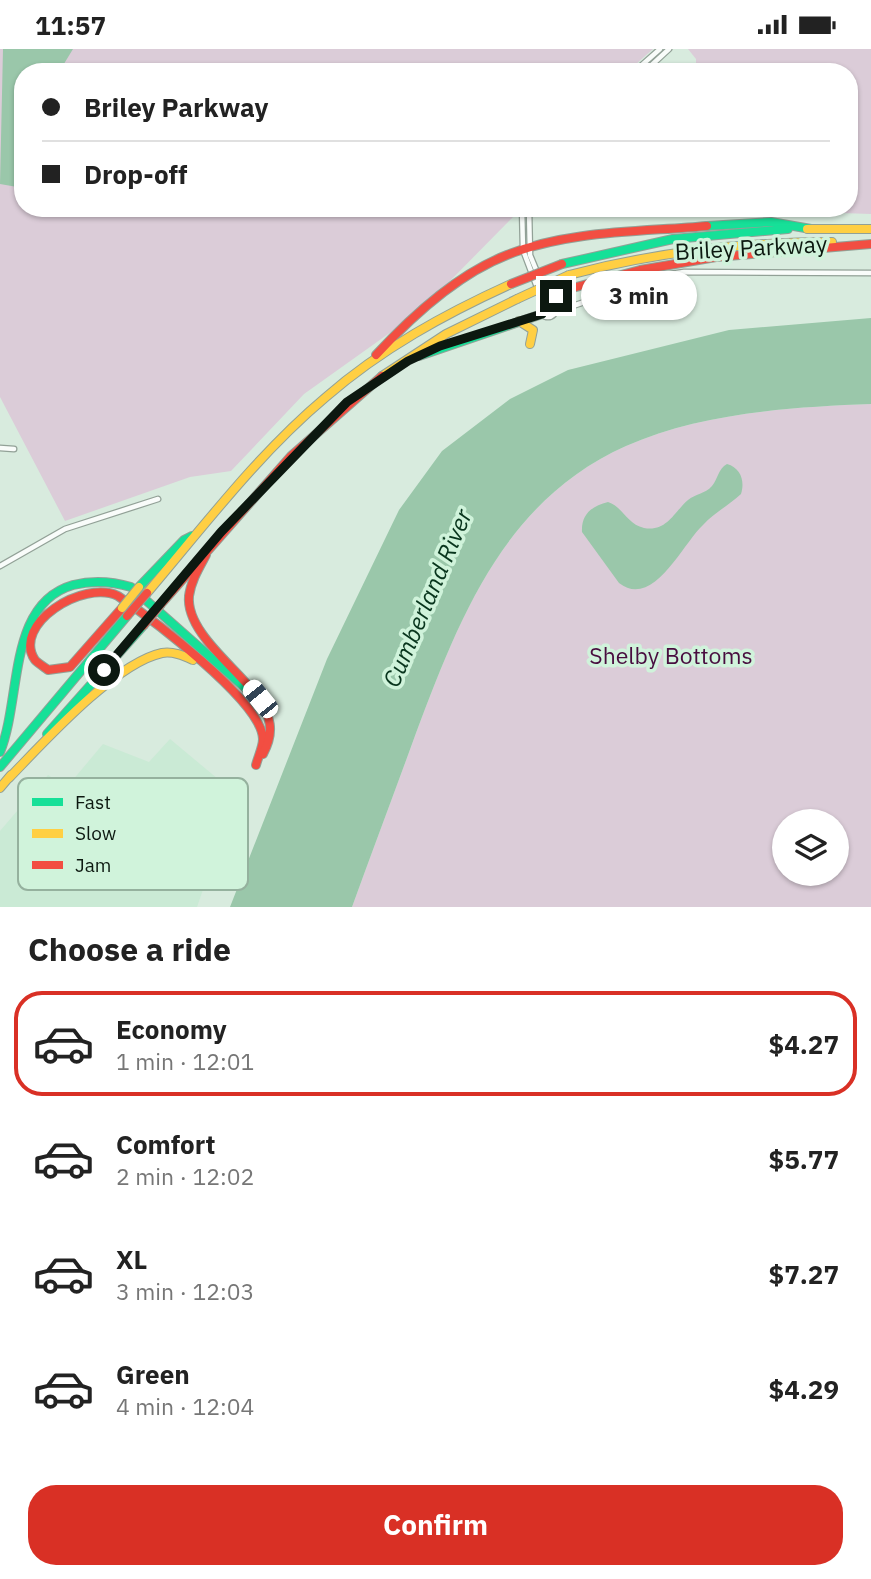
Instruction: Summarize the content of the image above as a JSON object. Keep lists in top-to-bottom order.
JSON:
{
  "streets": {
    "highway": ["Briley Parkway"]
  },
  "water": ["Cumberland River"],
  "parks": ["Shelby Bottoms"],
  "legend": ["Fast", "Slow", "Jam"],
  "page": {
    "status": "11:57",
    "banner": ["Briley Parkway", "Drop-off"],
    "bubble": "3 min",
    "heading": "Choose a ride",
    "list": [
      {
        "name": "Economy",
        "note": "1 min · 12:01",
        "value": "$4.27"
      },
      {
        "name": "Comfort",
        "note": "2 min · 12:02",
        "value": "$5.77"
      },
      {
        "name": "XL",
        "note": "3 min · 12:03",
        "value": "$7.27"
      },
      {
        "name": "Green",
        "note": "4 min · 12:04",
        "value": "$4.29"
      }
    ],
    "buttons": "Confirm"
  }
}
